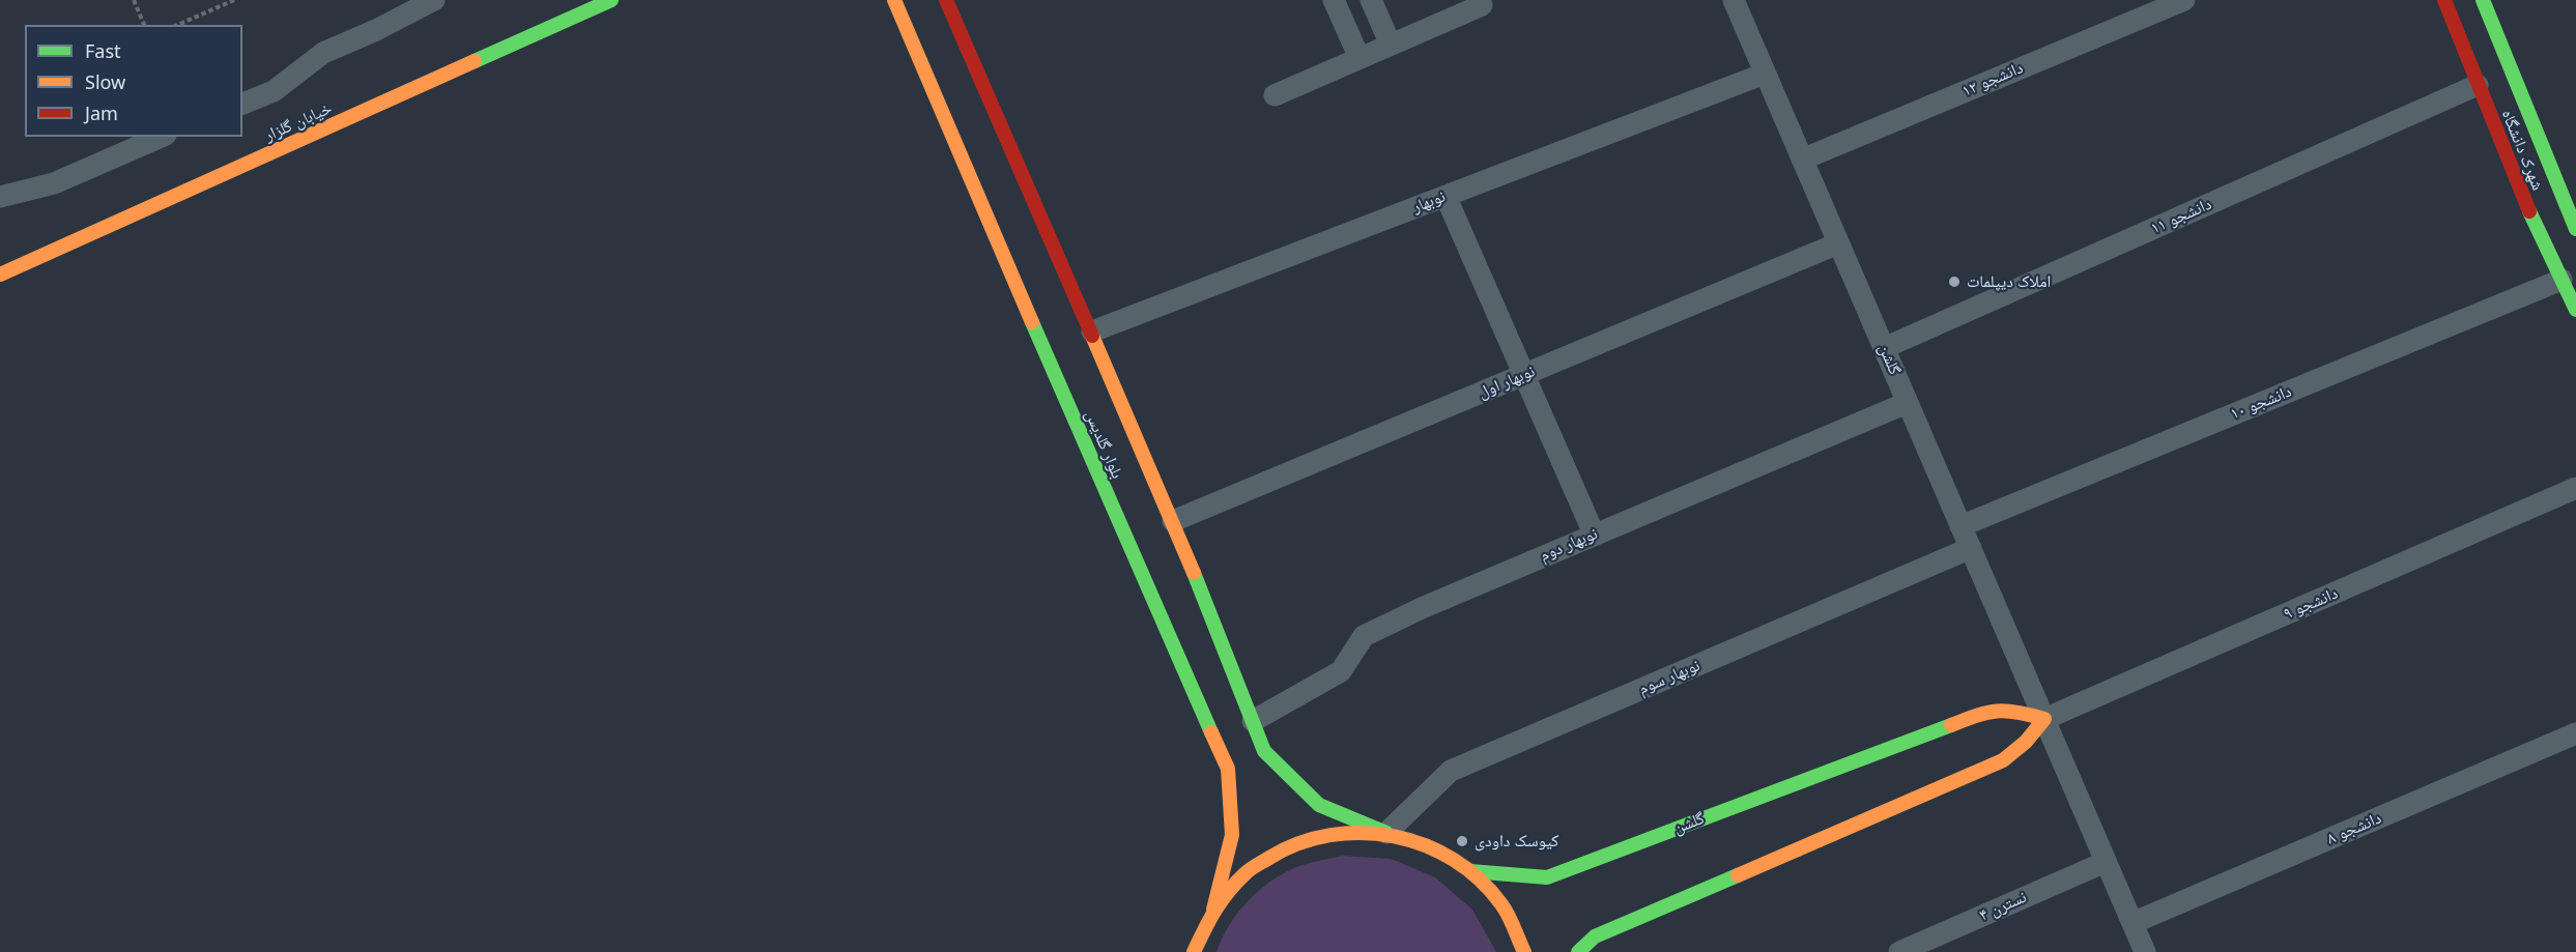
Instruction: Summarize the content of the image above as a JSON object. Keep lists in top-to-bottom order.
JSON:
{
  "streets": {
    "main road": [
      "خیابان گلزار",
      "شهرک دانشگاه",
      "گلشن",
      "بلوار گلدیس"
    ],
    "street": [
      "دانشجو ۱۲",
      "نوبهار",
      "دانشجو ۱۱",
      "نوبهار اول",
      "دانشجو ۱۰",
      "نوبهار دوم",
      "دانشجو ۹",
      "نوبهار سوم",
      "دانشجو ۸",
      "نسترن ۴"
    ]
  },
  "crossings": [
    ["دانشجو ۱۲", "گلشن"],
    ["شهرک دانشگاه", "دانشجو ۱۱"],
    ["شهرک دانشگاه", "دانشجو ۱۰"],
    ["نوبهار", "گلشن"],
    ["نوبهار", "بلوار گلدیس"],
    ["دانشجو ۱۱", "گلشن"],
    ["گلشن", "نوبهار اول"],
    ["گلشن", "دانشجو ۱۰"],
    ["گلشن", "نوبهار دوم"],
    ["گلشن", "دانشجو ۹"],
    ["گلشن", "نوبهار سوم"],
    ["گلشن", "دانشجو ۸"],
    ["گلشن", "نسترن ۴"],
    ["نوبهار اول", "بلوار گلدیس"],
    ["بلوار گلدیس", "نوبهار دوم"],
    ["بلوار گلدیس", "نوبهار سوم"]
  ],
  "places": ["املاک دیپلمات", "کیوسک داودی"],
  "legend": ["Fast", "Slow", "Jam"]
}
